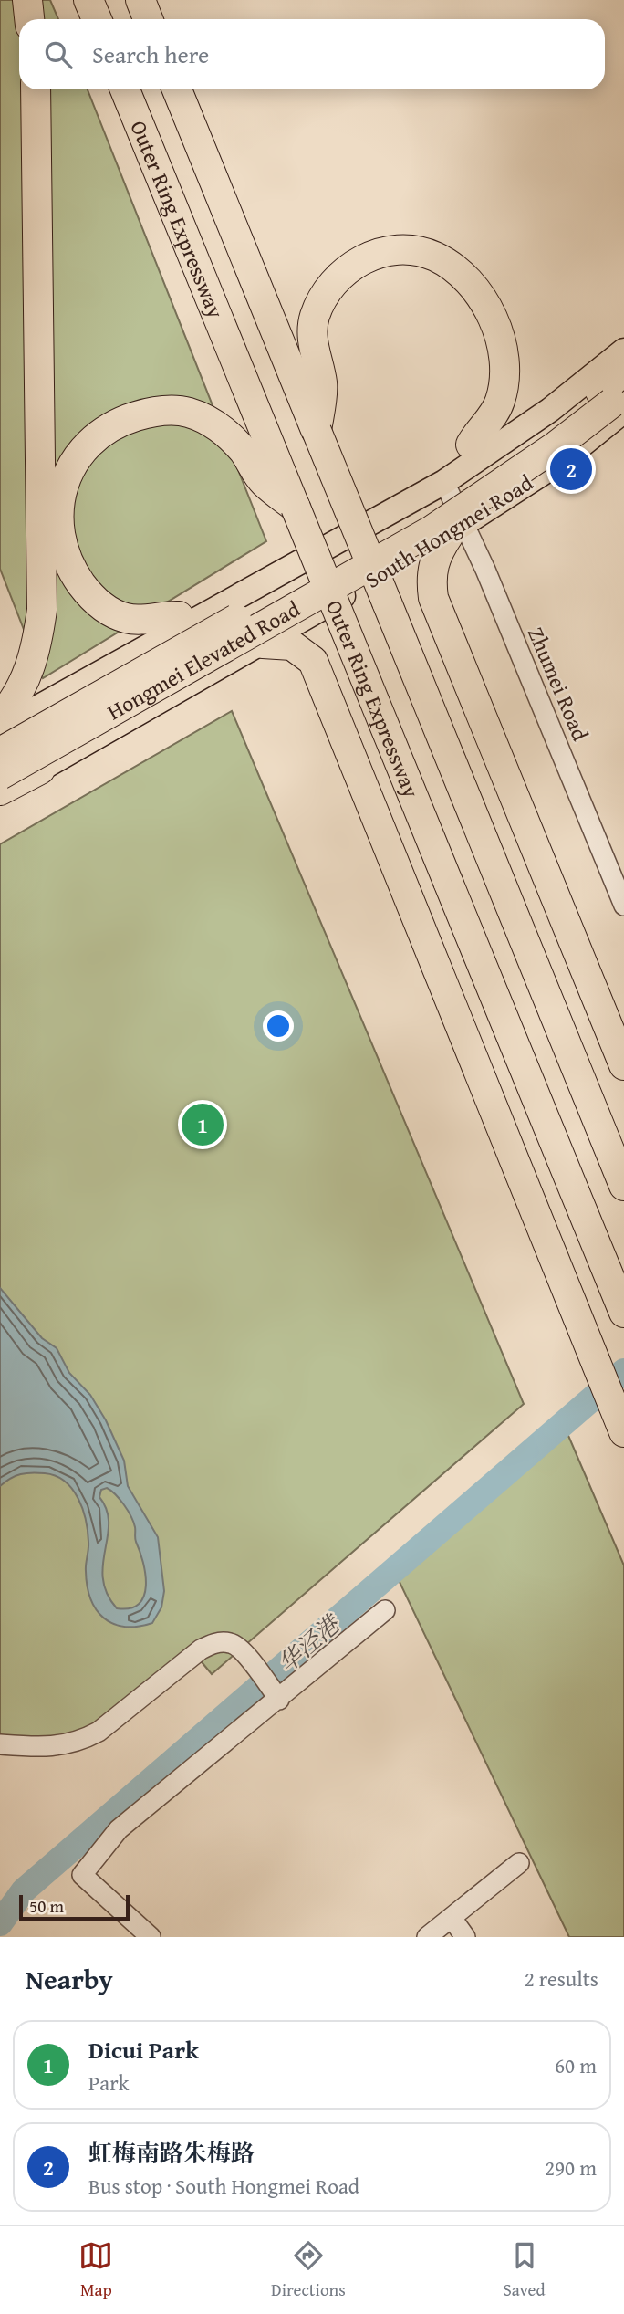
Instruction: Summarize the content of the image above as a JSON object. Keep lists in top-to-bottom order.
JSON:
{
  "streets": {
    "highway": ["Outer Ring Expressway", "Hongmei Elevated Road"],
    "main road": ["South Hongmei Road"],
    "street": ["Zhumei Road"]
  },
  "crossings": [
    ["South Hongmei Road", "Zhumei Road"]
  ],
  "water": ["华泾港"],
  "scale_bar": "50 m",
  "page": {
    "search": "Search here",
    "pins": ["2", "1"],
    "scale": "50 m",
    "heading": ["Nearby", "2 results"],
    "list": [
      {
        "mark": "1",
        "name": "Dicui Park",
        "note": "Park",
        "value": "60 m"
      },
      {
        "mark": "2",
        "name": "虹梅南路朱梅路",
        "note": "Bus stop · South Hongmei Road",
        "value": "290 m"
      }
    ],
    "nav": ["Map", "Directions", "Saved"]
  }
}
